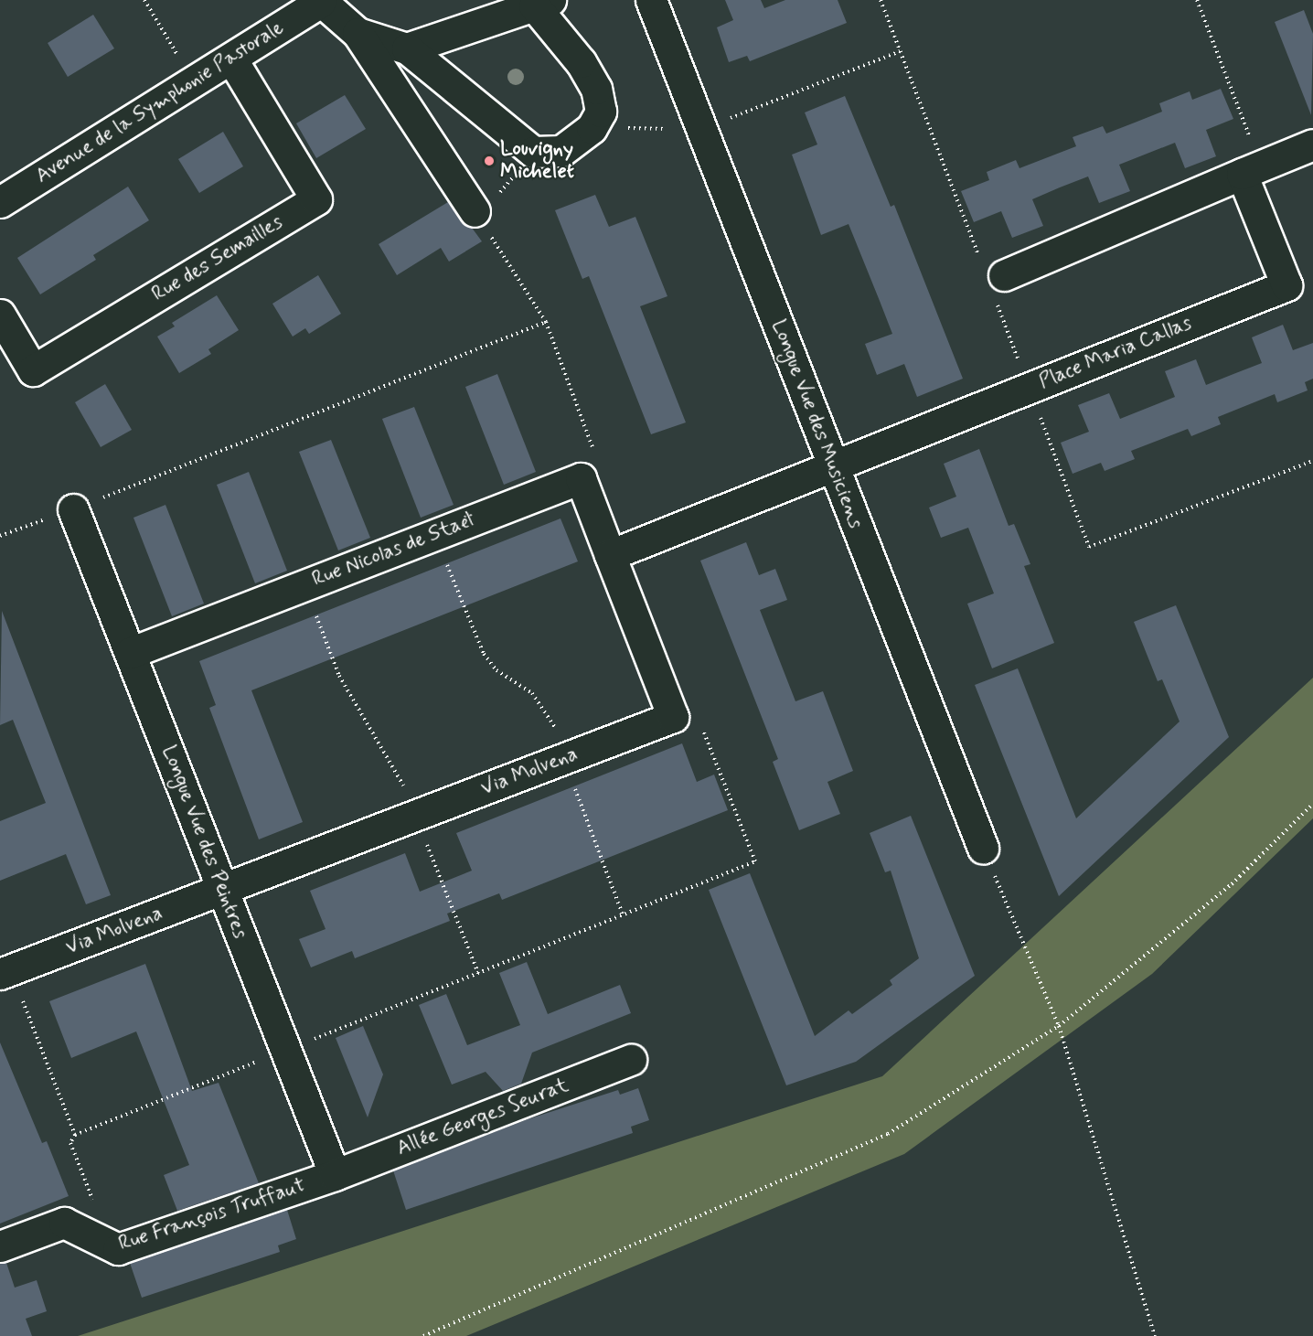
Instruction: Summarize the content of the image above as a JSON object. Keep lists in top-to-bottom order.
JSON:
{
  "streets": {
    "street": [
      "Avenue de la Symphonie Pastorale",
      "Rue des Semailles",
      "Place Maria Callas",
      "Longue Vue des Musiciens",
      "Rue Nicolas de Staël",
      "Via Molvena",
      "Longue Vue des Peintres",
      "Allée Georges Seurat",
      "Rue François Truffaut"
    ]
  },
  "crossings": [
    ["Avenue de la Symphonie Pastorale", "Rue des Semailles"],
    ["Place Maria Callas", "Longue Vue des Musiciens"],
    ["Rue Nicolas de Staël", "Longue Vue des Peintres"],
    ["Via Molvena", "Longue Vue des Peintres"],
    ["Longue Vue des Peintres", "Allée Georges Seurat"],
    ["Longue Vue des Peintres", "Rue François Truffaut"],
    ["Allée Georges Seurat", "Rue François Truffaut"]
  ],
  "places": ["Louvigny Michelet"]
}
